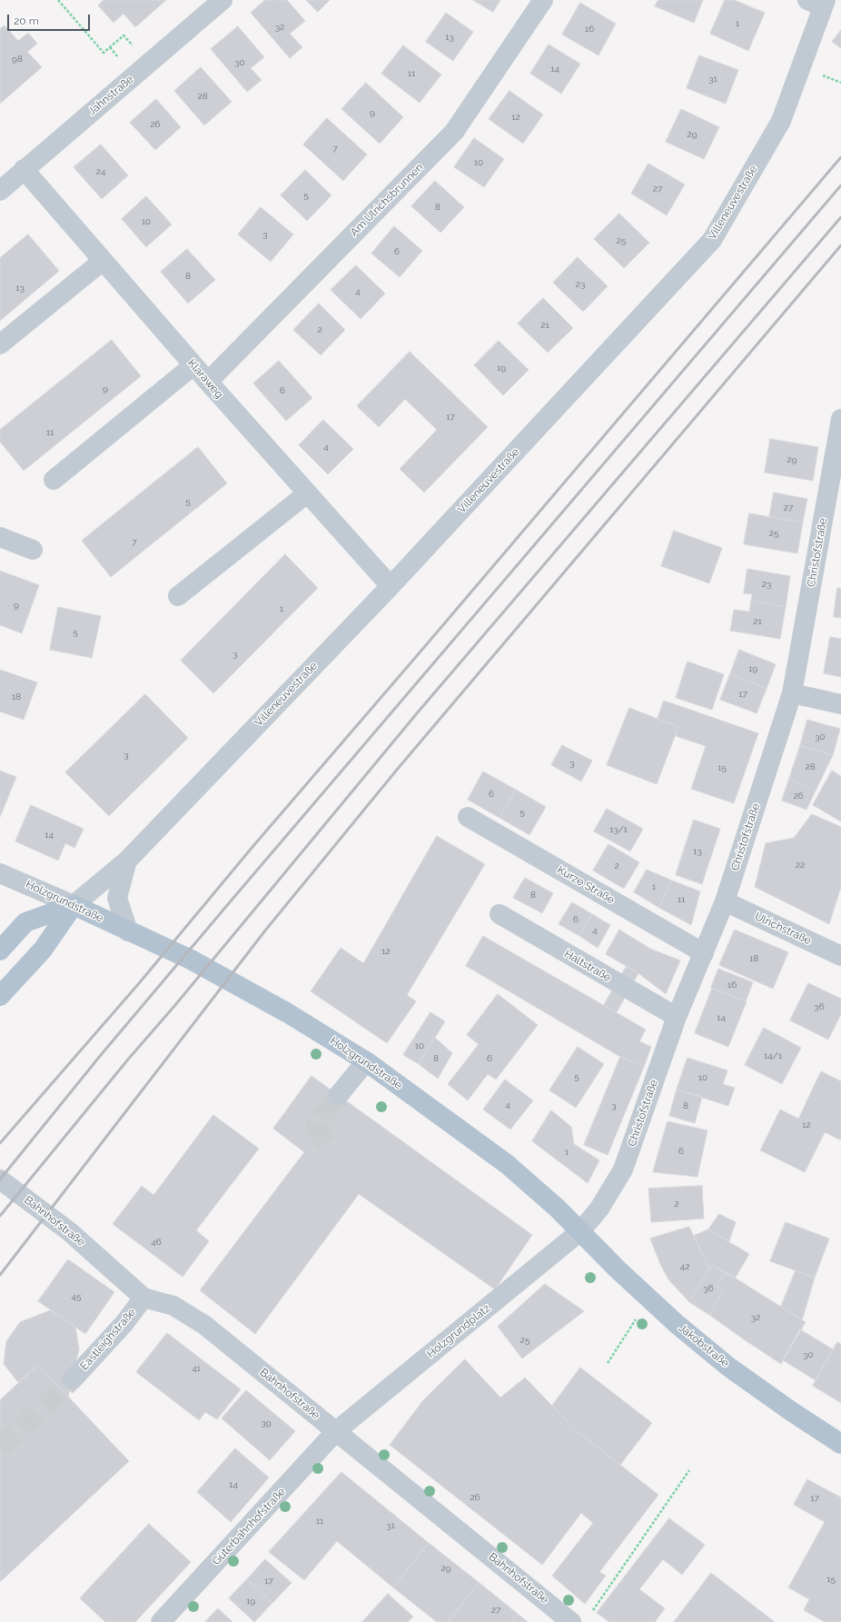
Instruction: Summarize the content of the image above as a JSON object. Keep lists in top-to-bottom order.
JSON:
{
  "streets": {
    "main road": ["Holzgrundstraße", "Jakobstraße"],
    "street": [
      "Jahnstraße",
      "Am Ulrichsbrunnen",
      "Villeneuvestraße",
      "Klaraweg",
      "Christofstraße",
      "Kurze Straße",
      "Ulrichstraße",
      "Haltstraße",
      "Bahnhofstraße",
      "Holzgrundplatz",
      "Eastleighstraße",
      "Güterbahnhofstraße"
    ]
  },
  "crossings": [
    ["Jahnstraße", "Klaraweg"],
    ["Am Ulrichsbrunnen", "Klaraweg"],
    ["Villeneuvestraße", "Klaraweg"],
    ["Villeneuvestraße", "Holzgrundstraße"],
    ["Christofstraße", "Kurze Straße"],
    ["Christofstraße", "Holzgrundstraße"],
    ["Christofstraße", "Ulrichstraße"],
    ["Christofstraße", "Haltstraße"],
    ["Christofstraße", "Holzgrundplatz"],
    ["Christofstraße", "Jakobstraße"],
    ["Holzgrundstraße", "Holzgrundplatz"],
    ["Holzgrundstraße", "Jakobstraße"],
    ["Bahnhofstraße", "Holzgrundplatz"],
    ["Bahnhofstraße", "Eastleighstraße"],
    ["Bahnhofstraße", "Güterbahnhofstraße"],
    ["Holzgrundplatz", "Jakobstraße"],
    ["Holzgrundplatz", "Güterbahnhofstraße"]
  ],
  "house_numbers": [
    "1",
    "32",
    "16",
    "13",
    "98",
    "30",
    "14",
    "11",
    "31",
    "28",
    "9",
    "12",
    "26",
    "29",
    "7",
    "10",
    "24",
    "27",
    "5",
    "8",
    "10",
    "3",
    "25",
    "6",
    "8",
    "23",
    "13",
    "4",
    "21",
    "2",
    "19",
    "9",
    "6",
    "17",
    "11",
    "4",
    "29",
    "5",
    "27",
    "25",
    "7",
    "23",
    "9",
    "1",
    "21",
    "5",
    "3",
    "19",
    "17",
    "18",
    "30",
    "3",
    "3",
    "28",
    "15",
    "6",
    "26",
    "5",
    "13/1",
    "14",
    "13",
    "22",
    "2",
    "1",
    "8",
    "11",
    "6",
    "4",
    "12",
    "18",
    "16",
    "36",
    "14",
    "10",
    "14/1",
    "8",
    "6",
    "5",
    "10",
    "4",
    "3",
    "8",
    "12",
    "6",
    "1",
    "2",
    "46",
    "42",
    "36",
    "45",
    "32",
    "25",
    "30",
    "41",
    "39",
    "14",
    "26",
    "17",
    "11",
    "31",
    "29",
    "15",
    "17",
    "19",
    "27"
  ],
  "scale_bar": "20 m"
}
